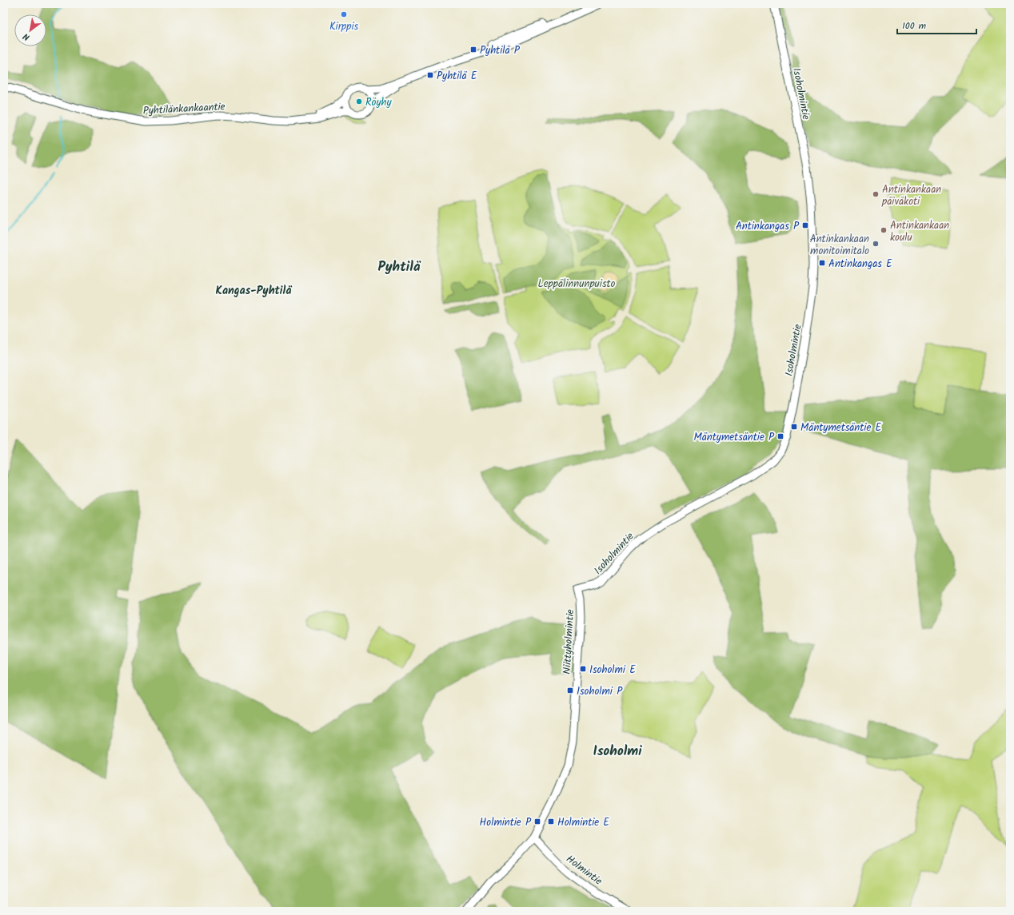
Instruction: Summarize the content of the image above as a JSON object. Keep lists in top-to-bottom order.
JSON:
{
  "streets": {
    "street": [
      "Isoholmintie",
      "Pyhtilänkankaantie",
      "Niittyholmintie",
      "Holmintie"
    ]
  },
  "crossings": [
    ["Isoholmintie", "Niittyholmintie"],
    ["Niittyholmintie", "Holmintie"]
  ],
  "districts": ["Pyhtilä", "Kangas-Pyhtilä", "Isoholmi"],
  "parks": ["Leppälinnunpuisto"],
  "places": {
    "other": [
      "Kirppis",
      "Röyhy",
      "Antinkankaan päiväkoti",
      "Antinkankaan koulu",
      "Antinkankaan monitoimitalo"
    ],
    "transit": [
      "Pyhtilä P",
      "Pyhtilä E",
      "Antinkangas P",
      "Antinkangas E",
      "Mäntymetsäntie E",
      "Mäntymetsäntie P",
      "Isoholmi E",
      "Isoholmi P",
      "Holmintie P",
      "Holmintie E"
    ]
  },
  "scale_bar": "100 m",
  "north": "bottom left"
}
